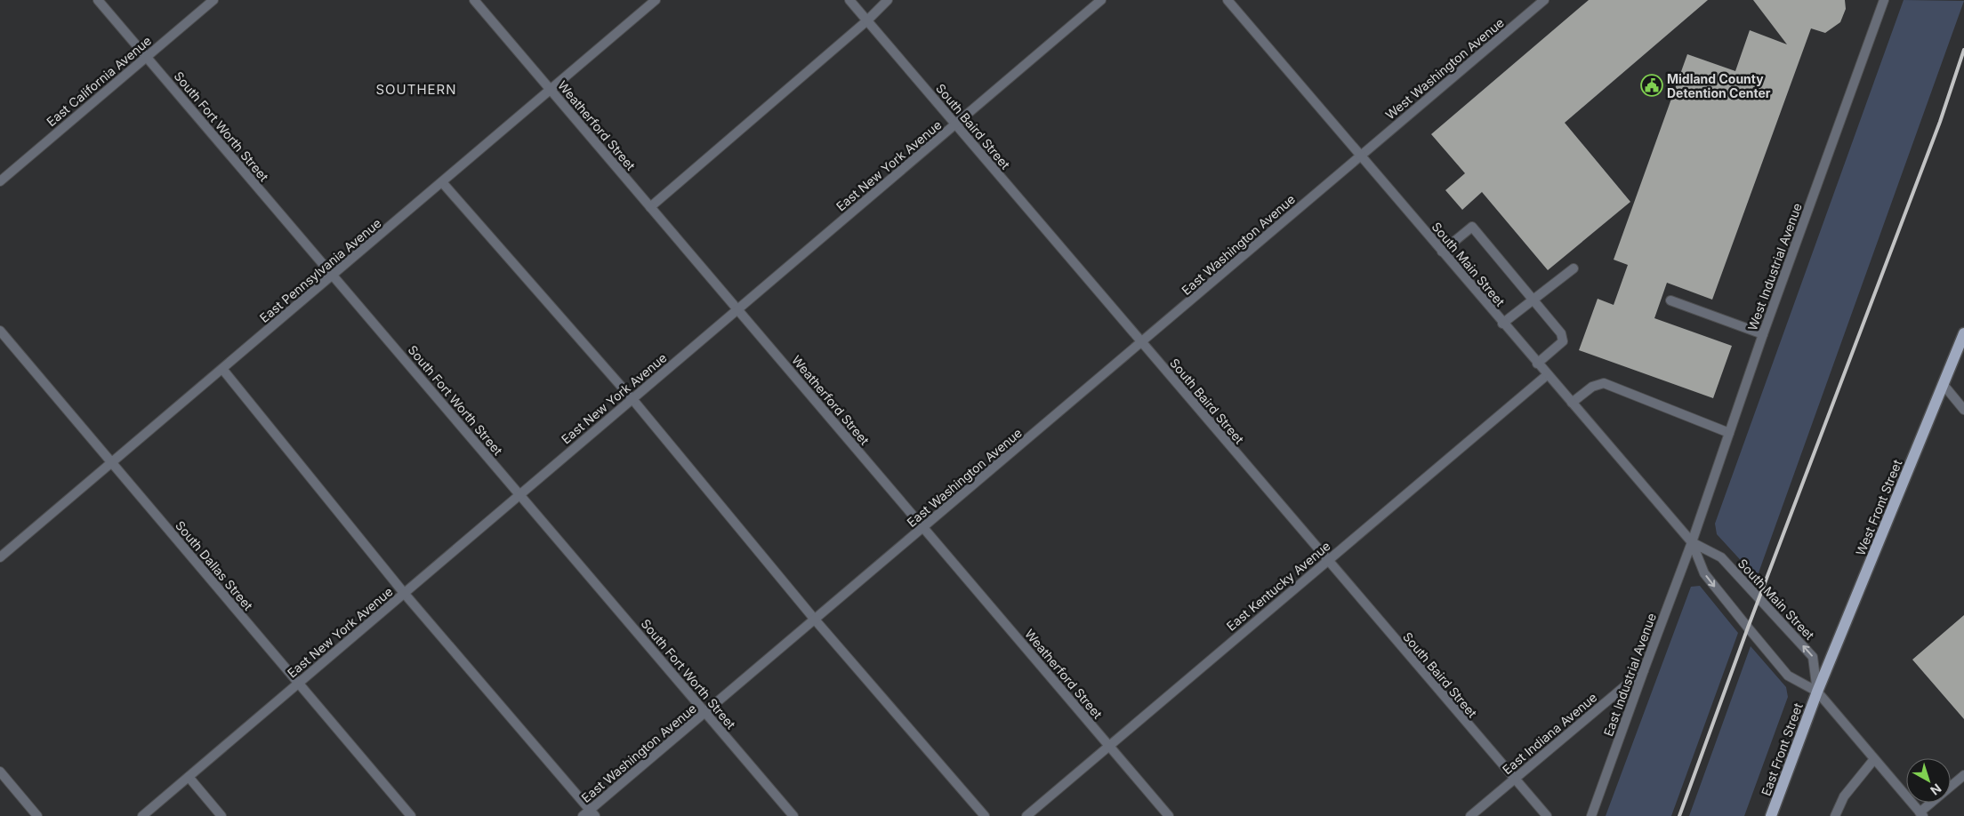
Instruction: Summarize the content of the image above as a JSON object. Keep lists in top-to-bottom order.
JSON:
{
  "streets": {
    "main road": ["West Front Street", "East Front Street"],
    "street": [
      "West Washington Avenue",
      "East California Avenue",
      "Weatherford Street",
      "South Fort Worth Street",
      "South Baird Street",
      "East New York Avenue",
      "East Washington Avenue",
      "South Main Street",
      "West Industrial Avenue",
      "East Pennsylvania Avenue",
      "South Dallas Street",
      "East Kentucky Avenue",
      "East Industrial Avenue",
      "East Indiana Avenue"
    ]
  },
  "crossings": [
    ["West Washington Avenue", "East Washington Avenue"],
    ["West Washington Avenue", "South Main Street"],
    ["East California Avenue", "South Fort Worth Street"],
    ["Weatherford Street", "East New York Avenue"],
    ["Weatherford Street", "East Washington Avenue"],
    ["Weatherford Street", "East Pennsylvania Avenue"],
    ["Weatherford Street", "East Kentucky Avenue"],
    ["South Fort Worth Street", "East New York Avenue"],
    ["South Fort Worth Street", "East Washington Avenue"],
    ["South Fort Worth Street", "East Pennsylvania Avenue"],
    ["South Baird Street", "East New York Avenue"],
    ["South Baird Street", "East Washington Avenue"],
    ["South Baird Street", "East Kentucky Avenue"],
    ["South Baird Street", "East Indiana Avenue"],
    ["East New York Avenue", "South Dallas Street"],
    ["East Washington Avenue", "South Main Street"],
    ["South Main Street", "West Industrial Avenue"],
    ["South Main Street", "West Front Street"],
    ["South Main Street", "East Kentucky Avenue"],
    ["South Main Street", "East Industrial Avenue"],
    ["South Main Street", "East Front Street"],
    ["West Industrial Avenue", "East Industrial Avenue"],
    ["East Pennsylvania Avenue", "South Dallas Street"],
    ["West Front Street", "East Front Street"],
    ["East Industrial Avenue", "East Indiana Avenue"]
  ],
  "districts": ["SOUTHERN"],
  "places": {
    "public building": ["Midland County Detention Center"]
  },
  "north": "bottom right"
}
